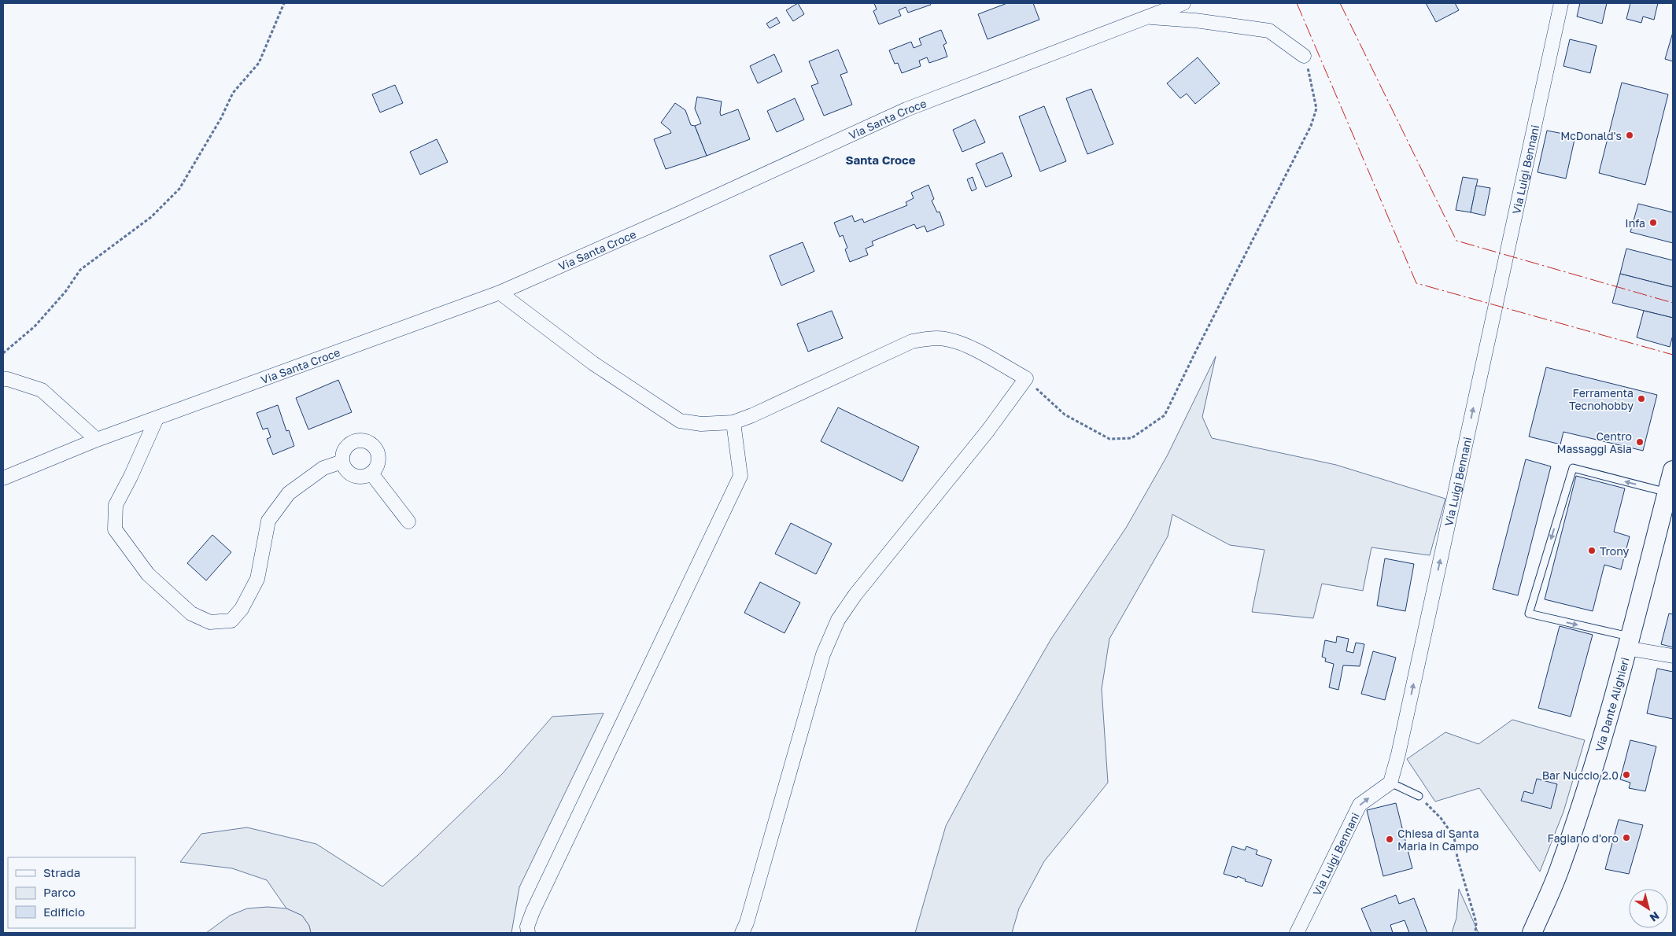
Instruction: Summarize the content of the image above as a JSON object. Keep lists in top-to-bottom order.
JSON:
{
  "streets": {
    "main road": ["Via Dante Alighieri"],
    "street": ["Via Santa Croce", "Via Luigi Bennani"]
  },
  "one_way": ["Via Luigi Bennani"],
  "districts": ["Santa Croce"],
  "places": [
    "McDonald's",
    "Infa",
    "Ferramenta Tecnohobby",
    "Centro Massaggi Asia",
    "Trony",
    "Bar Nuccio 2.0",
    "Fagiano d'oro",
    "Chiesa di Santa Maria in Campo"
  ],
  "legend": ["Strada", "Parco", "Edificio"],
  "north": "bottom right"
}
